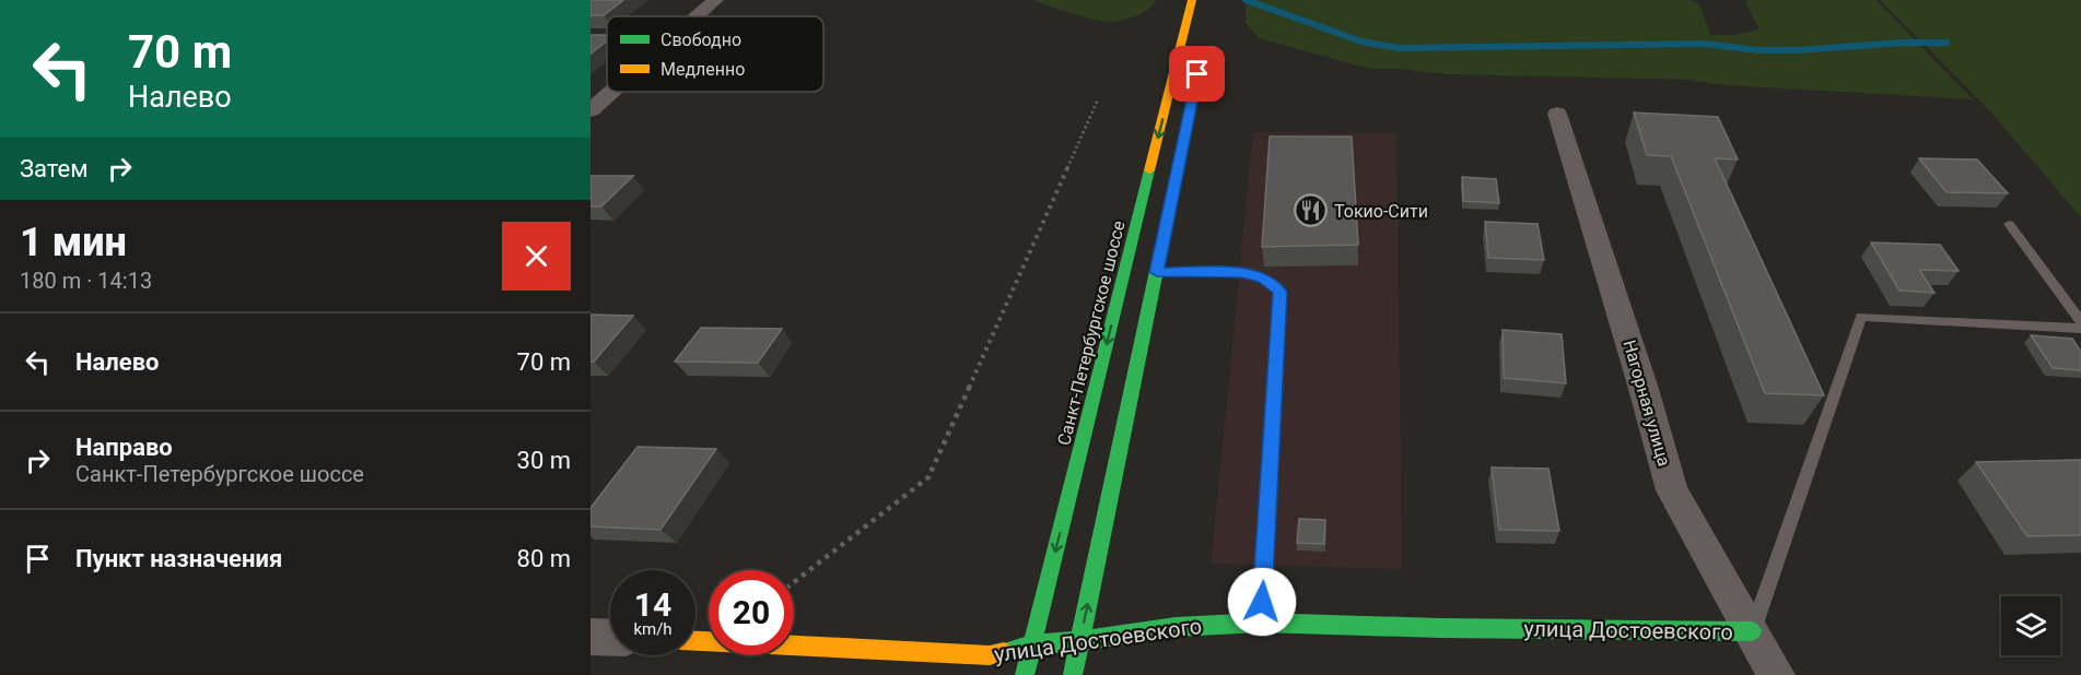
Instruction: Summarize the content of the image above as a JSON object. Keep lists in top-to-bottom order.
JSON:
{
  "streets": {
    "main road": ["Санкт-Петербургское шоссе", "улица Достоевского"],
    "street": ["Нагорная улица"]
  },
  "crossings": [
    ["Санкт-Петербургское шоссе", "улица Достоевского"],
    ["Нагорная улица", "улица Достоевского"]
  ],
  "places": {
    "restaurant": ["Токио-Сити"]
  },
  "legend": ["Свободно", "Медленно"],
  "page": {
    "turn": ["70 m", "Налево"],
    "then": "Затем",
    "heading": ["1 мин", "180 m · 14:13"],
    "list": [
      {
        "name": "Налево",
        "value": "70 m"
      },
      {
        "name": "Направо",
        "note": "Санкт-Петербургское шоссе",
        "value": "30 m"
      },
      {
        "name": "Пункт назначения",
        "value": "80 m"
      }
    ],
    "speed": "14 km/h",
    "limit": "20"
  }
}
